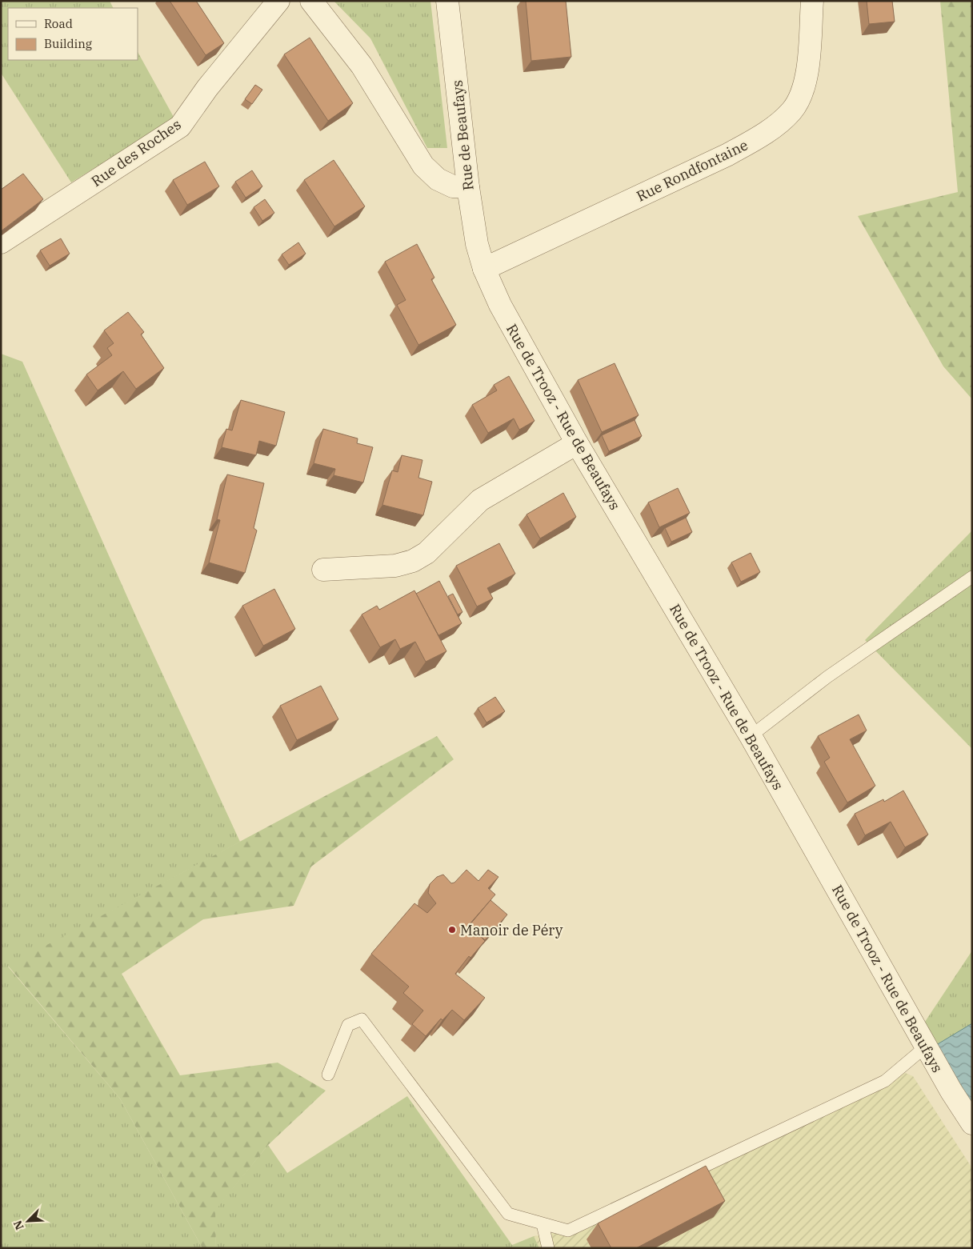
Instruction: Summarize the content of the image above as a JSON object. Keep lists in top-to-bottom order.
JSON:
{
  "streets": {
    "street": [
      "Rue de Beaufays",
      "Rue des Roches",
      "Rue Rondfontaine",
      "Rue de Trooz - Rue de Beaufays"
    ]
  },
  "crossings": [
    ["Rue de Beaufays", "Rue Rondfontaine"],
    ["Rue de Beaufays", "Rue de Trooz - Rue de Beaufays"],
    ["Rue Rondfontaine", "Rue de Trooz - Rue de Beaufays"]
  ],
  "places": ["Manoir de Péry"],
  "legend": ["Road", "Building"],
  "north": "bottom left"
}
